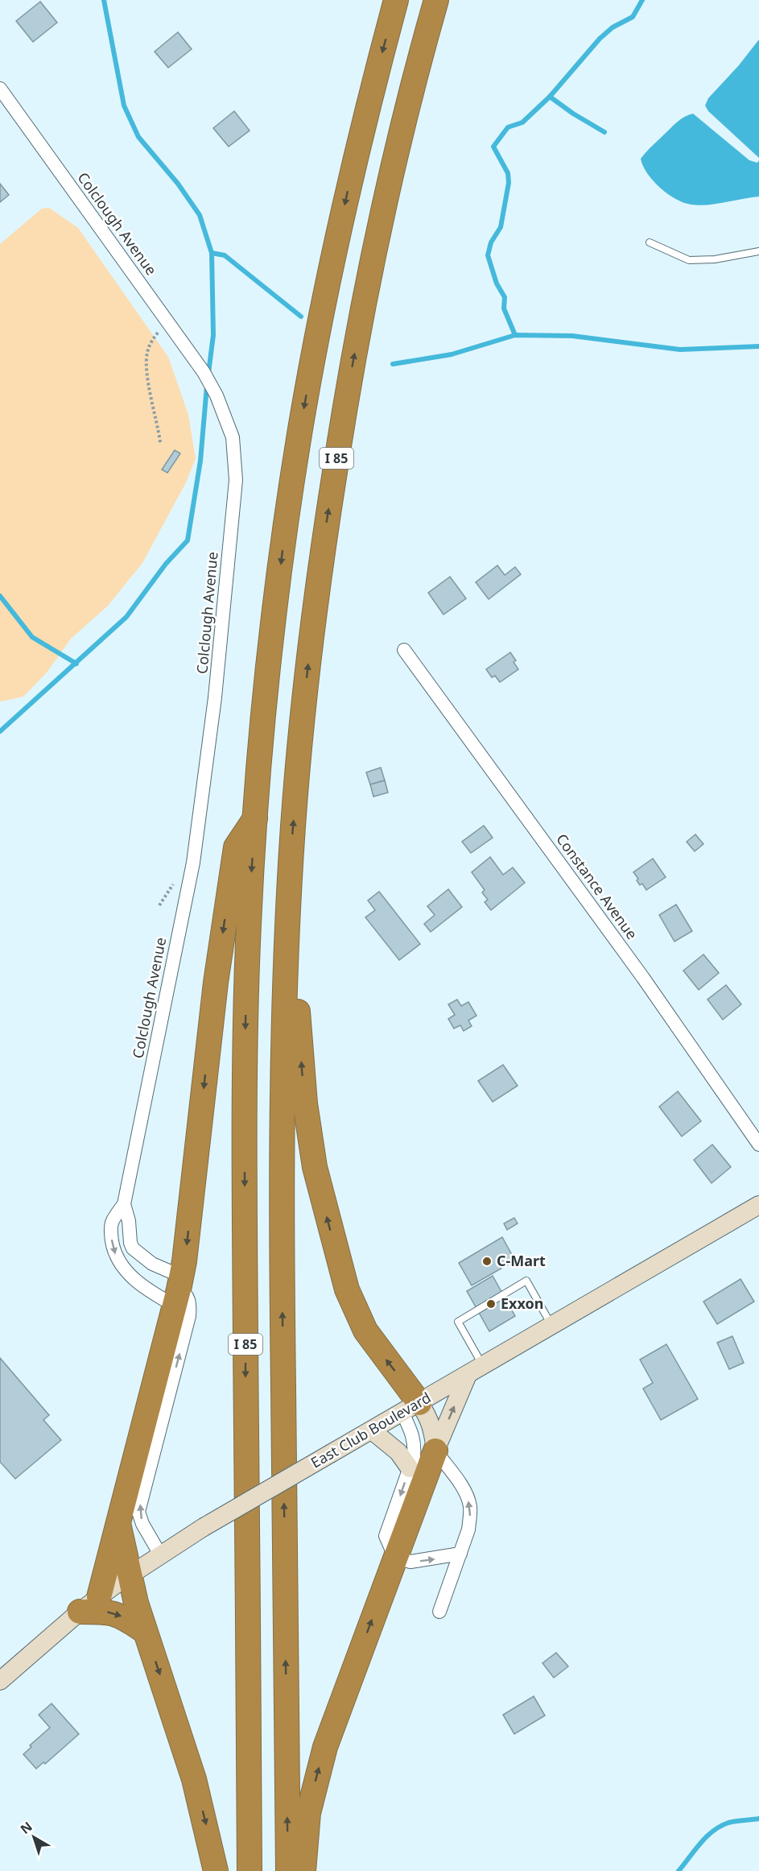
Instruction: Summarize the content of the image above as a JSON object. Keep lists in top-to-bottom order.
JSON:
{
  "streets": {
    "highway": ["I 85"],
    "street": ["Colclough Avenue", "Constance Avenue", "East Club Boulevard"]
  },
  "places": ["C-Mart", "Exxon"],
  "north": "top left"
}
